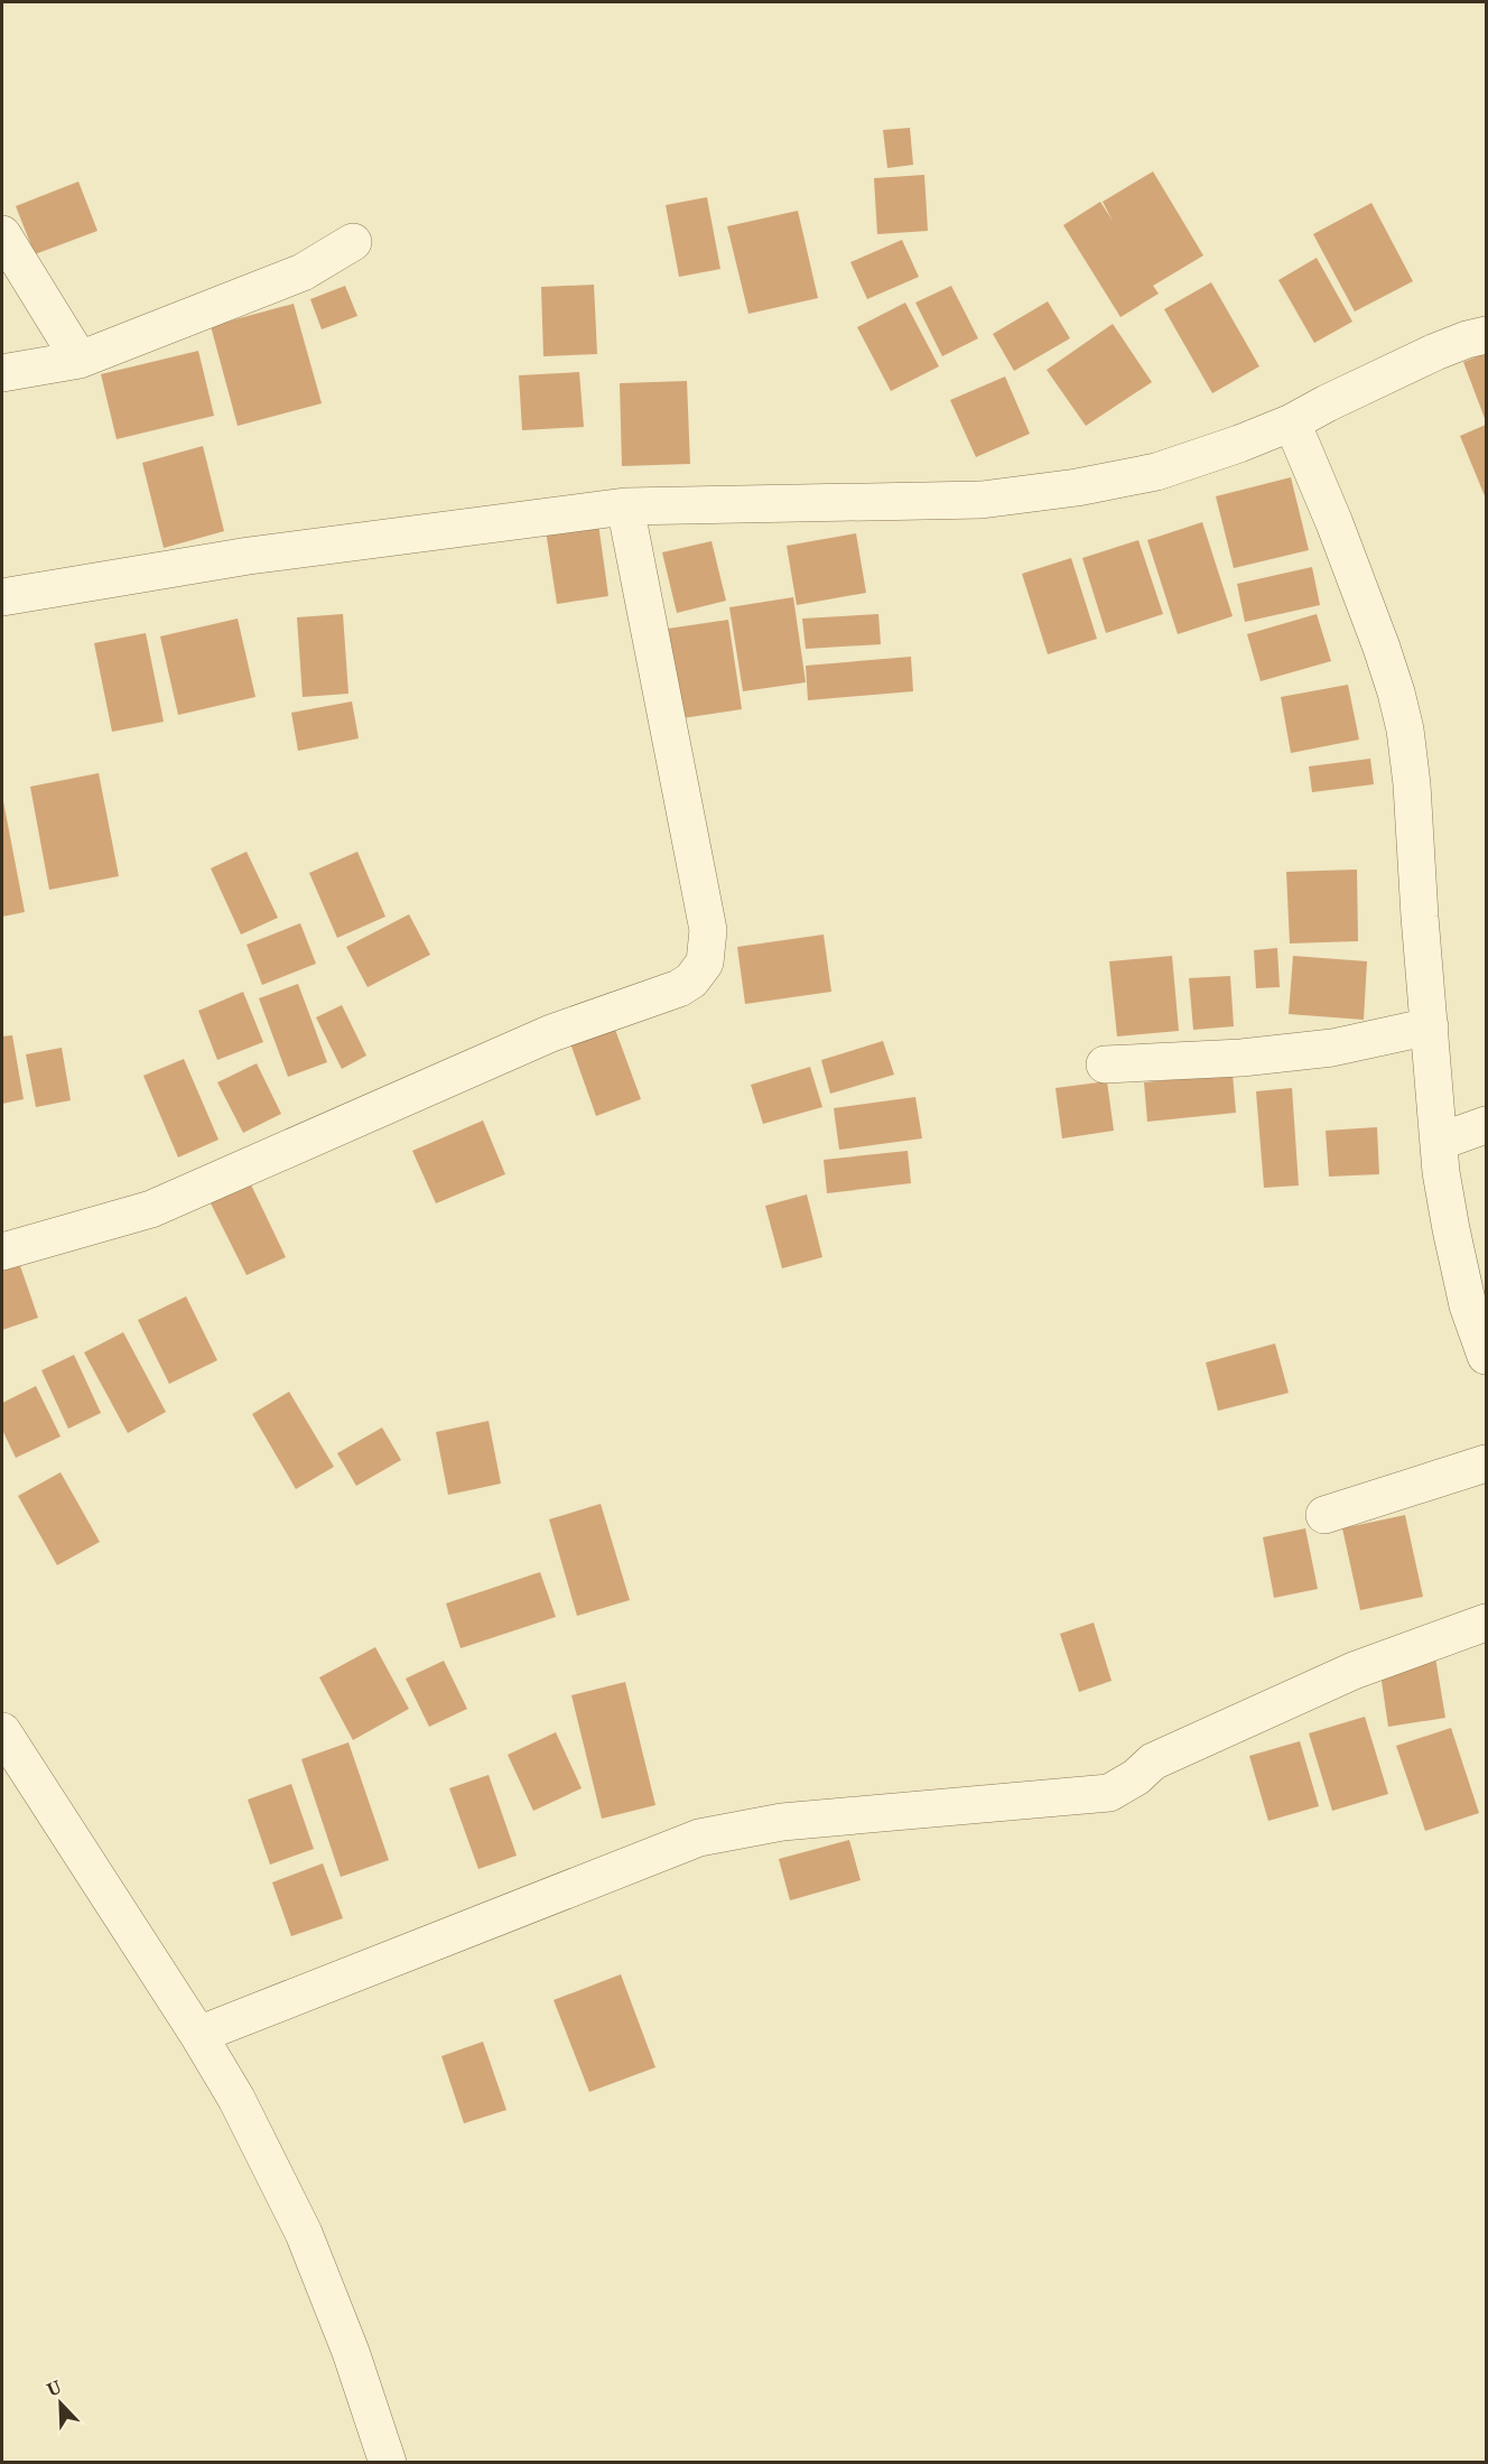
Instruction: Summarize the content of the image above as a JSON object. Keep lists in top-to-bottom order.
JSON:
{
  "north": "top left"
}
